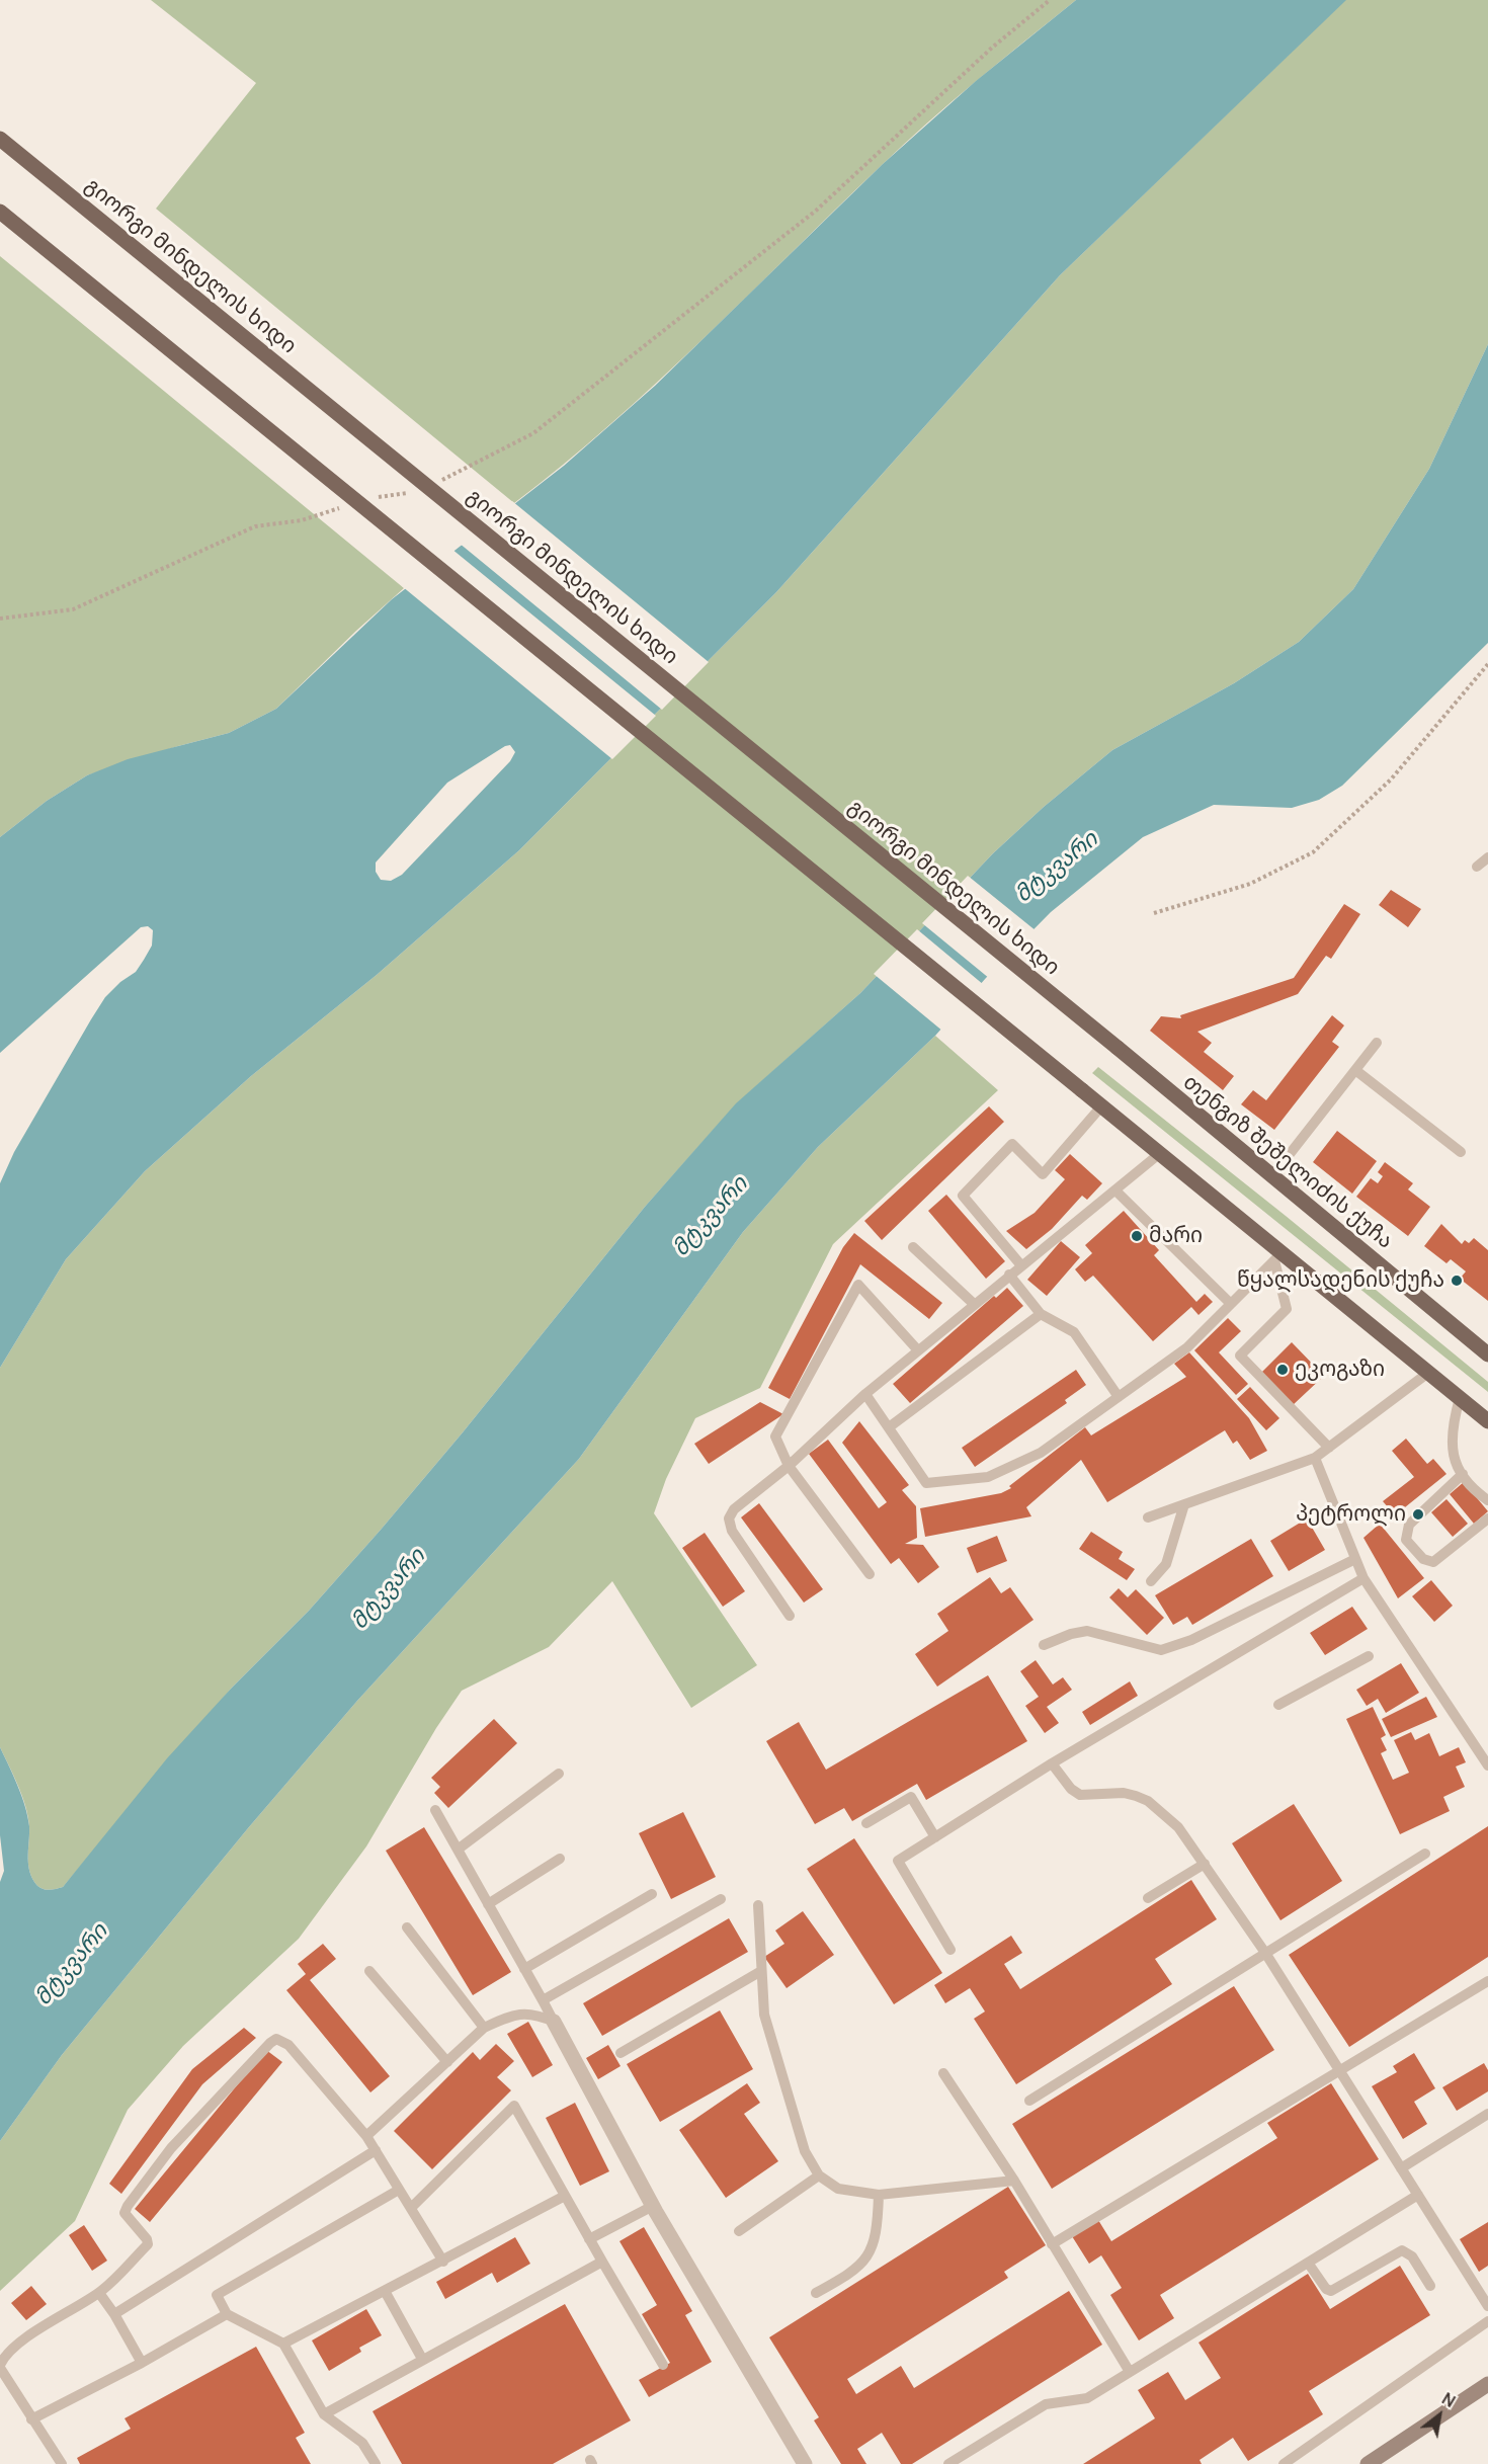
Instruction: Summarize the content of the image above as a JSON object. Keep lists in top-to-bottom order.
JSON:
{
  "streets": {
    "main road": ["გიორგი მინდელის ხიდი", "თენგიზ შეშელიძის ქუჩა"]
  },
  "crossings": [
    ["გიორგი მინდელის ხიდი", "თენგიზ შეშელიძის ქუჩა"]
  ],
  "water": ["მტკვარი"],
  "places": [
    "მარი",
    "წყალსადენის ქუჩა",
    "ეკოგაზი",
    "პეტროლი"
  ],
  "north": "top right"
}
